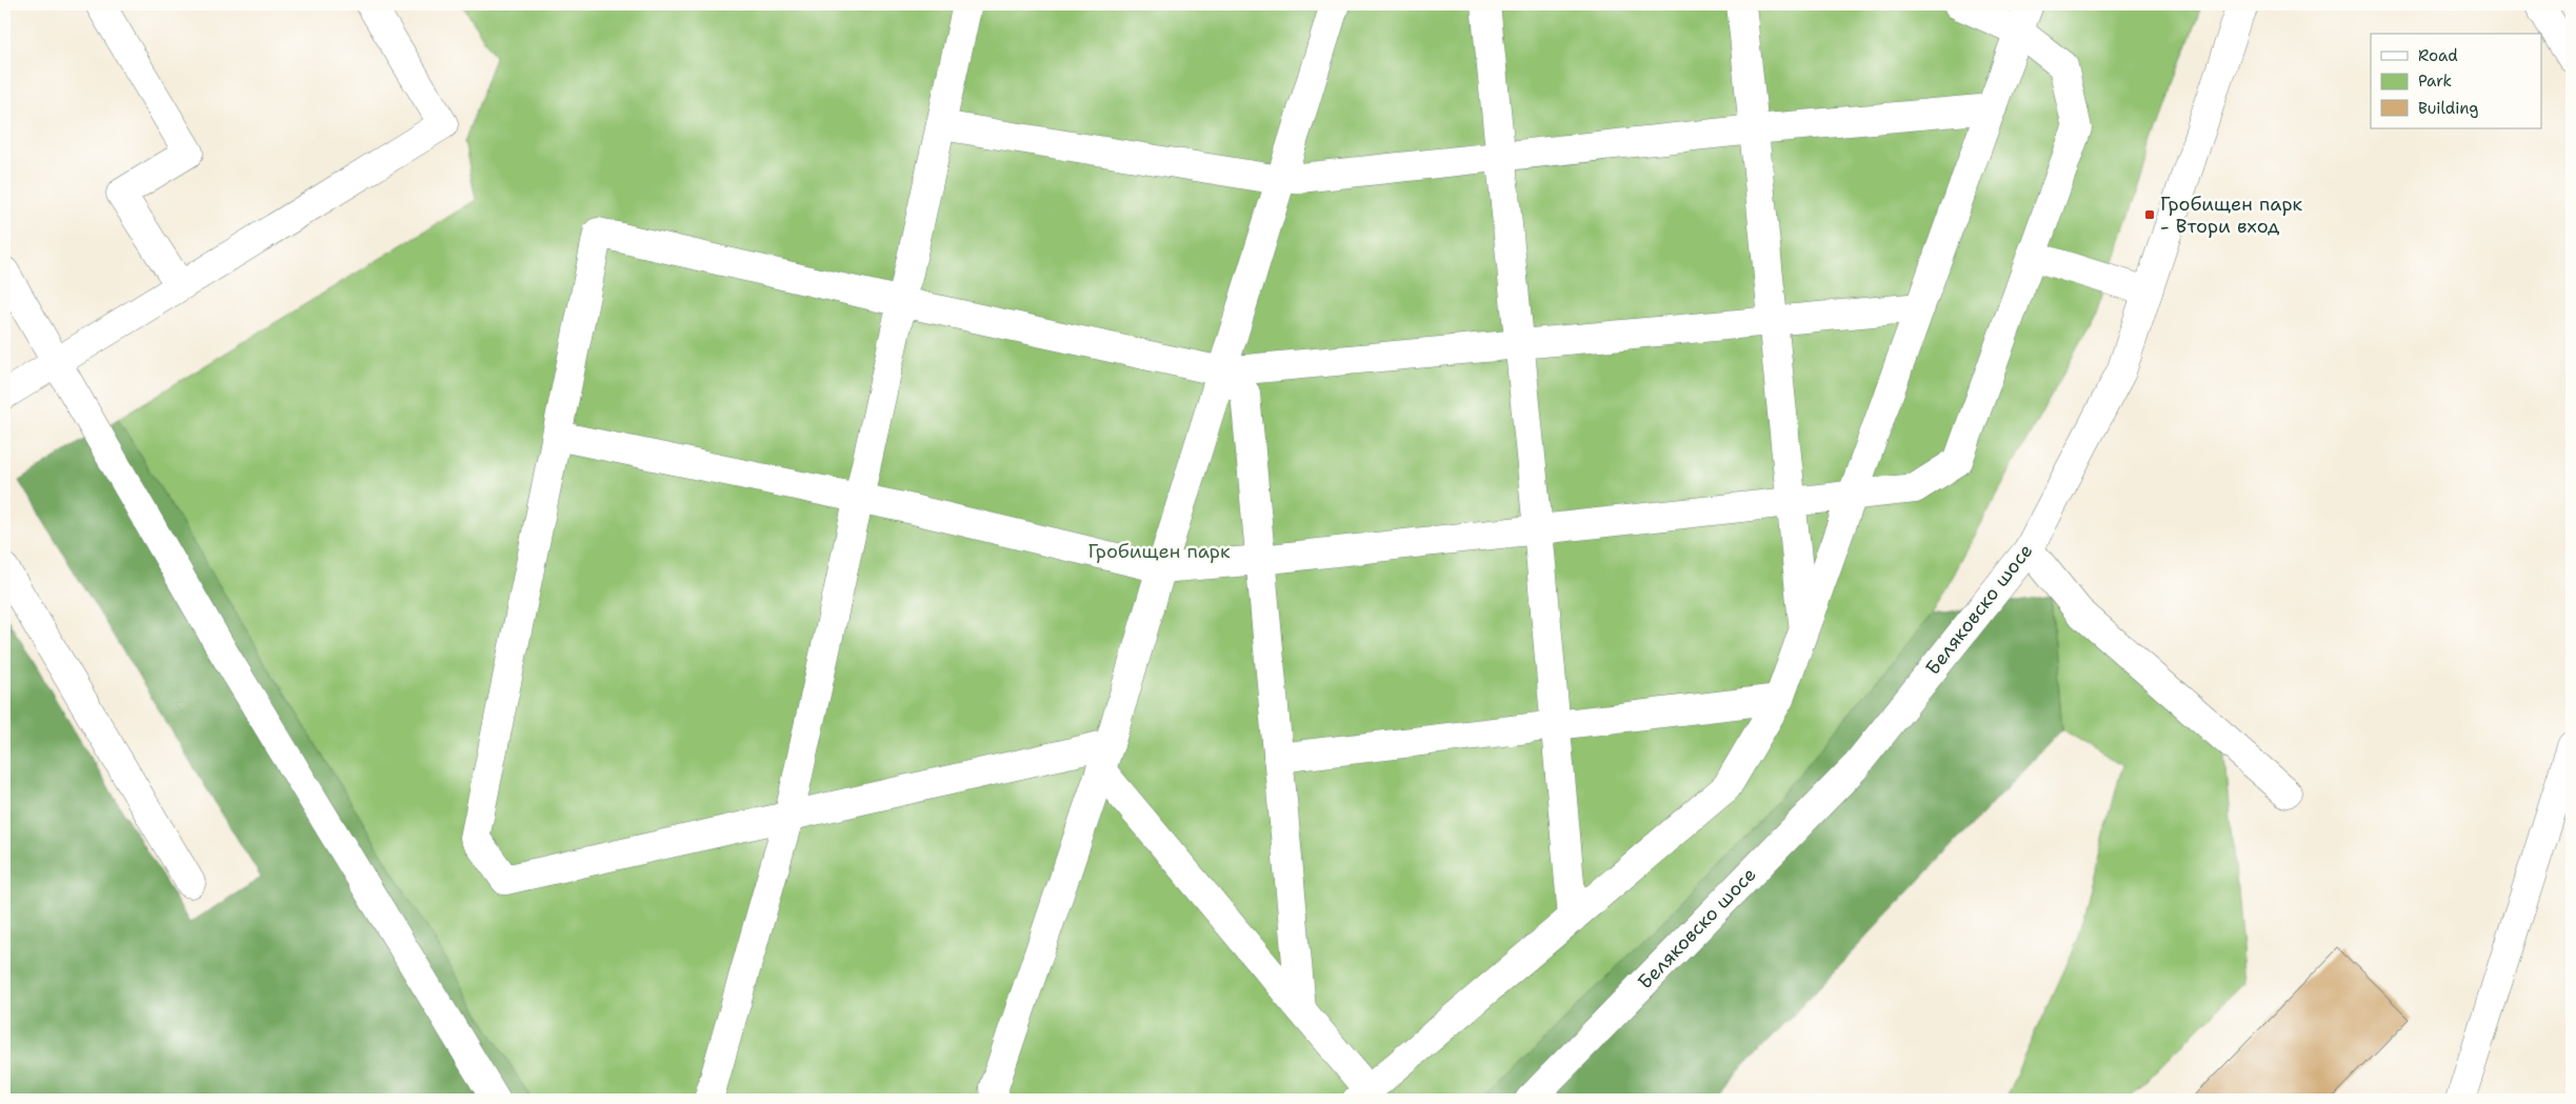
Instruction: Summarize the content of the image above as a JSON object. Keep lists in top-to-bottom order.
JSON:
{
  "streets": {
    "street": ["Беляковско шосе"]
  },
  "parks": ["Гробищен парк"],
  "places": {
    "transit": ["Гробищен парк - Втори вход"]
  },
  "legend": ["Road", "Park", "Building"]
}
